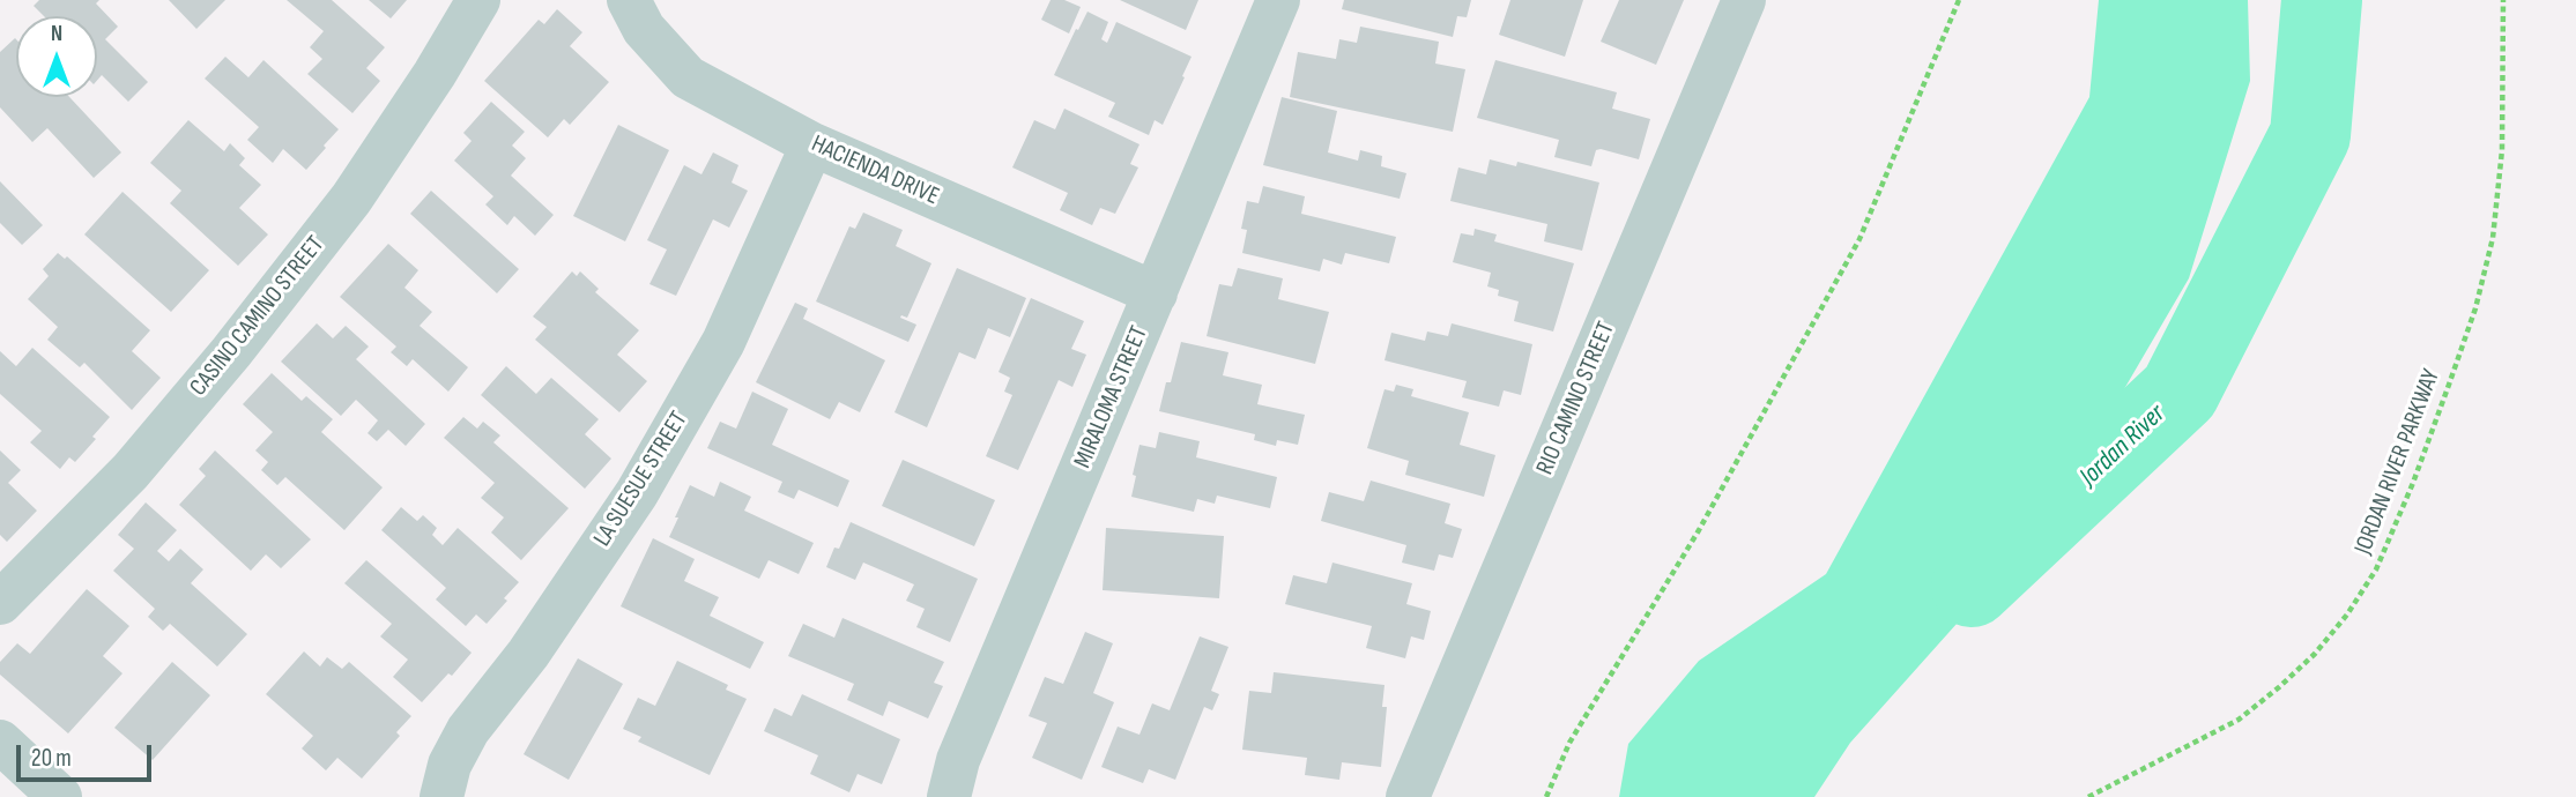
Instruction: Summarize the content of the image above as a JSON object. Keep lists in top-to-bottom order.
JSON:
{
  "streets": {
    "street": [
      "HACIENDA DRIVE",
      "CASINO CAMINO STREET",
      "MIRALOMA STREET",
      "RIO CAMINO STREET",
      "LA SUESUE STREET"
    ],
    "path": ["JORDAN RIVER PARKWAY"]
  },
  "crossings": [
    ["HACIENDA DRIVE", "MIRALOMA STREET"],
    ["HACIENDA DRIVE", "LA SUESUE STREET"]
  ],
  "water": ["Jordan River"],
  "scale_bar": "20 m",
  "north": "top"
}
